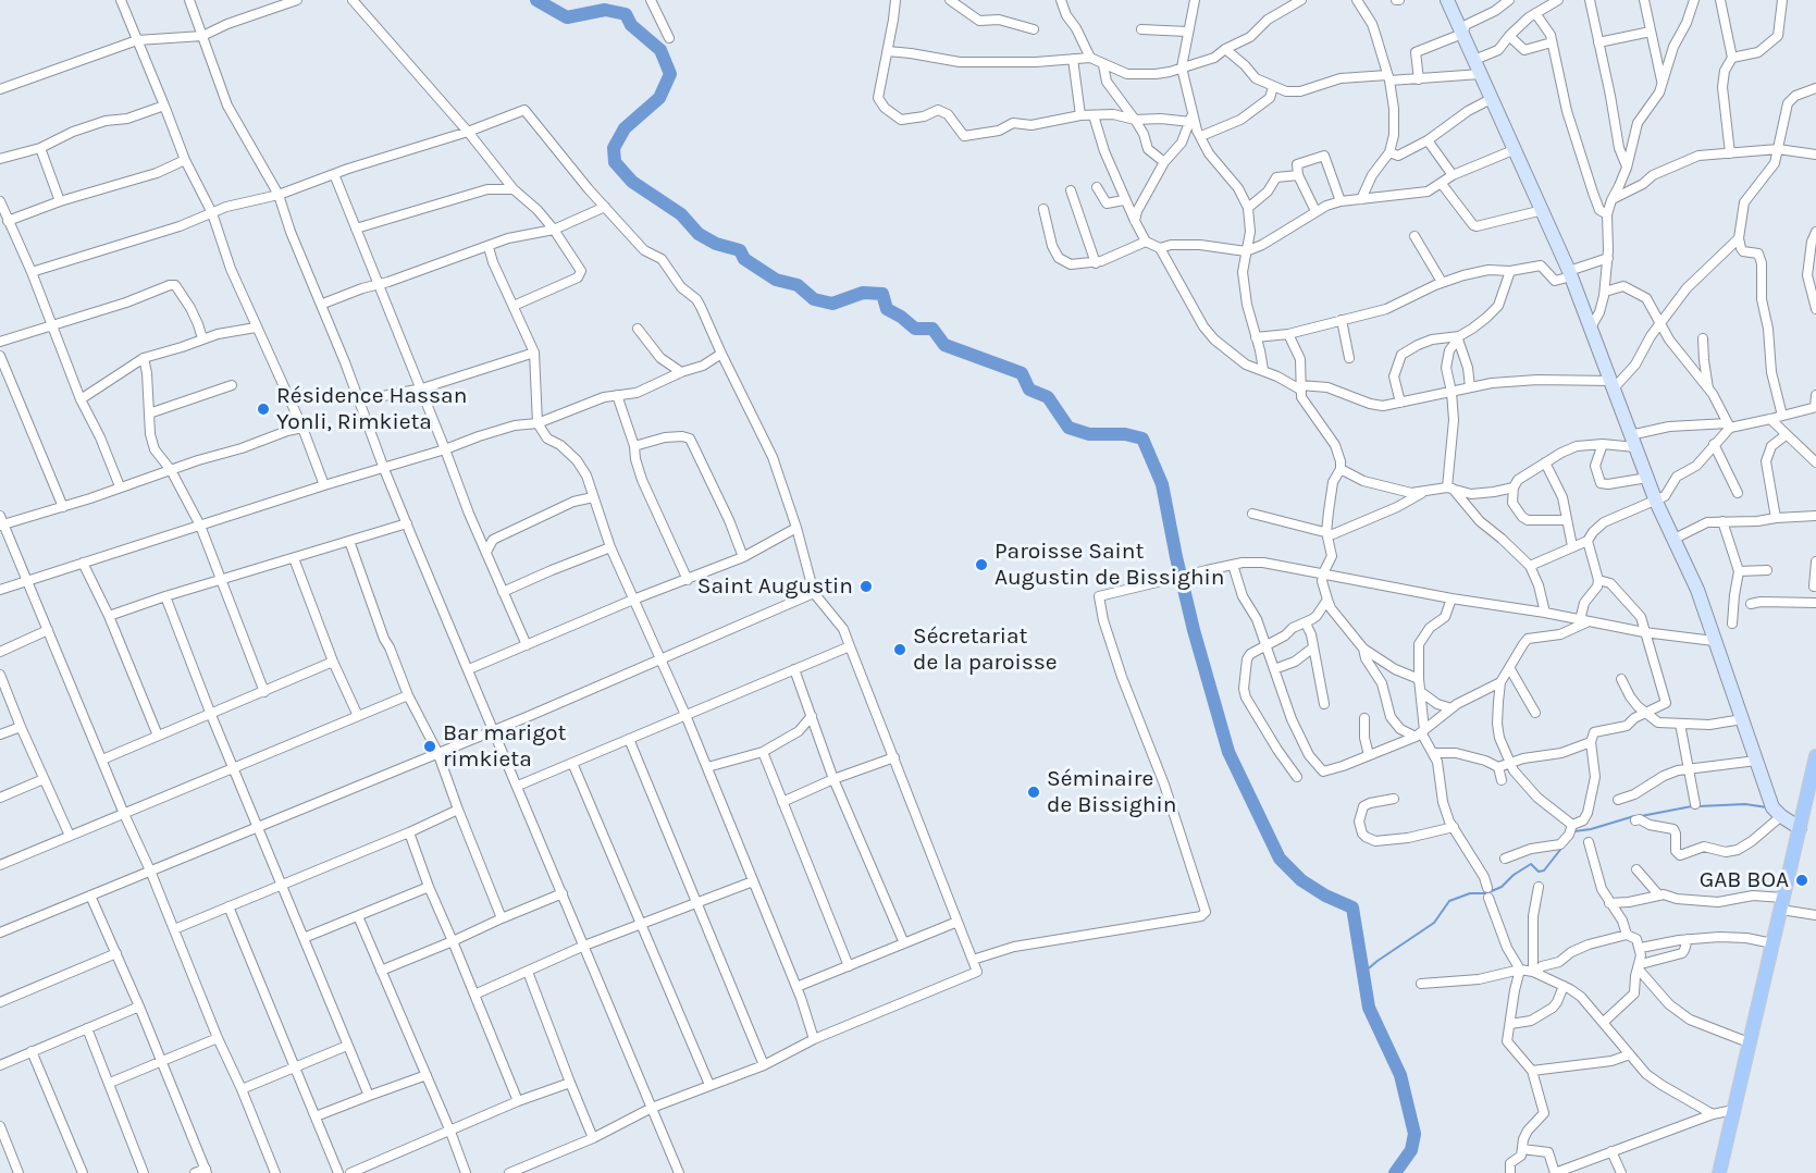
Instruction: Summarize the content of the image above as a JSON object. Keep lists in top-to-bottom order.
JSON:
{
  "places": [
    "Résidence Hassan Yonli, Rimkieta",
    "Paroisse Saint Augustin de Bissighin",
    "Saint Augustin",
    "Sécretariat de la paroisse",
    "Bar marigot rimkieta",
    "Séminaire de Bissighin",
    "GAB BOA"
  ]
}
